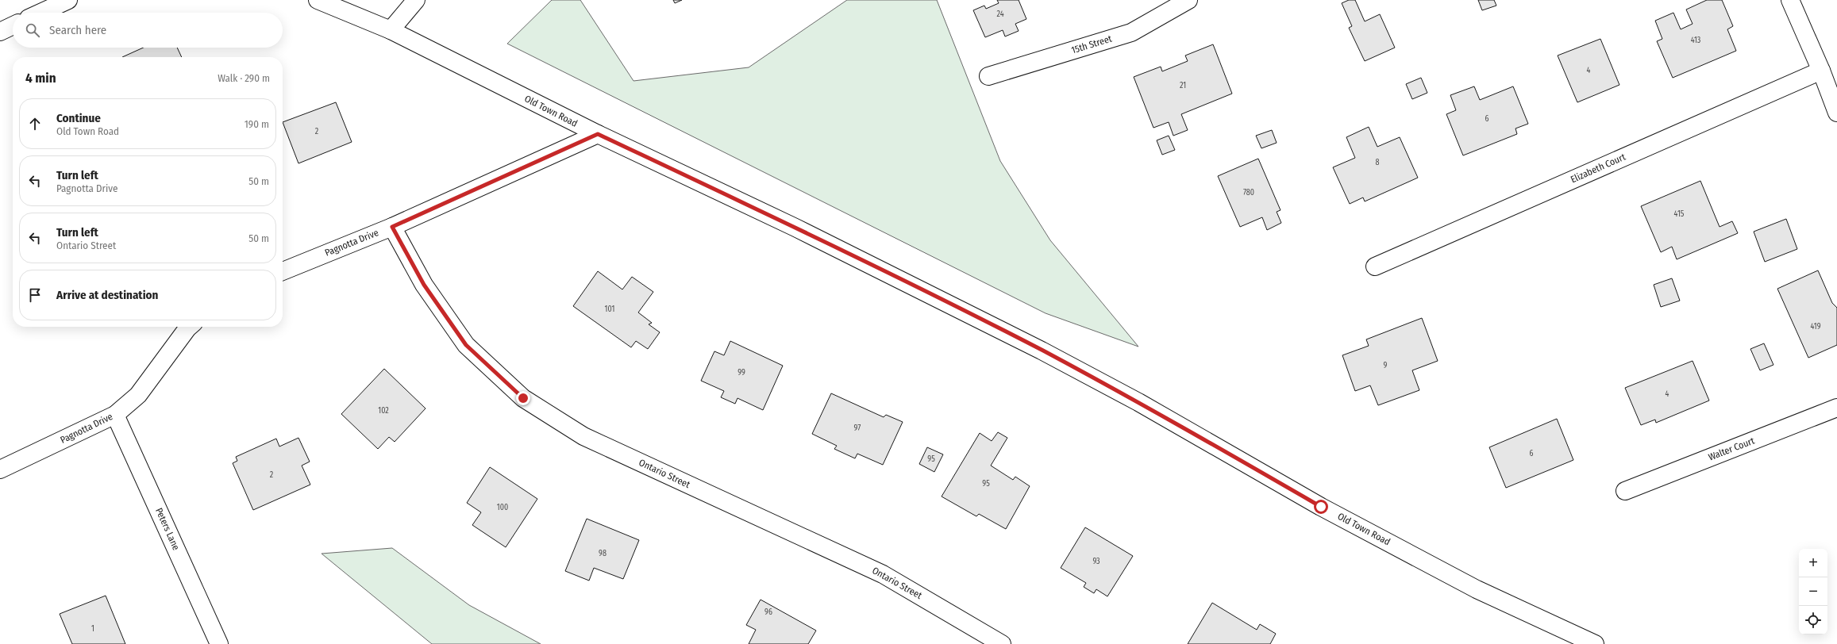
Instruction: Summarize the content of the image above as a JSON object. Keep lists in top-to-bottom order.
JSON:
{
  "streets": {
    "street": [
      "15th Street",
      "Old Town Road",
      "Elizabeth Court",
      "Pagnotta Drive",
      "Walter Court",
      "Ontario Street",
      "Peters Lane"
    ]
  },
  "crossings": [
    ["Old Town Road", "Pagnotta Drive"],
    ["Pagnotta Drive", "Ontario Street"],
    ["Pagnotta Drive", "Peters Lane"]
  ],
  "house_numbers": [
    "24",
    "413",
    "4",
    "21",
    "6",
    "2",
    "8",
    "780",
    "415",
    "101",
    "419",
    "9",
    "99",
    "4",
    "102",
    "97",
    "6",
    "95",
    "2",
    "95",
    "100",
    "98",
    "93",
    "96",
    "1"
  ],
  "page": {
    "search": "Search here",
    "heading": ["4 min", "Walk · 290 m"],
    "list": [
      ["Continue", "Old Town Road", "190 m"],
      ["Turn left", "Pagnotta Drive", "50 m"],
      ["Turn left", "Ontario Street", "50 m"],
      "Arrive at destination"
    ],
    "map_buttons": ["+", "−"]
  }
}
